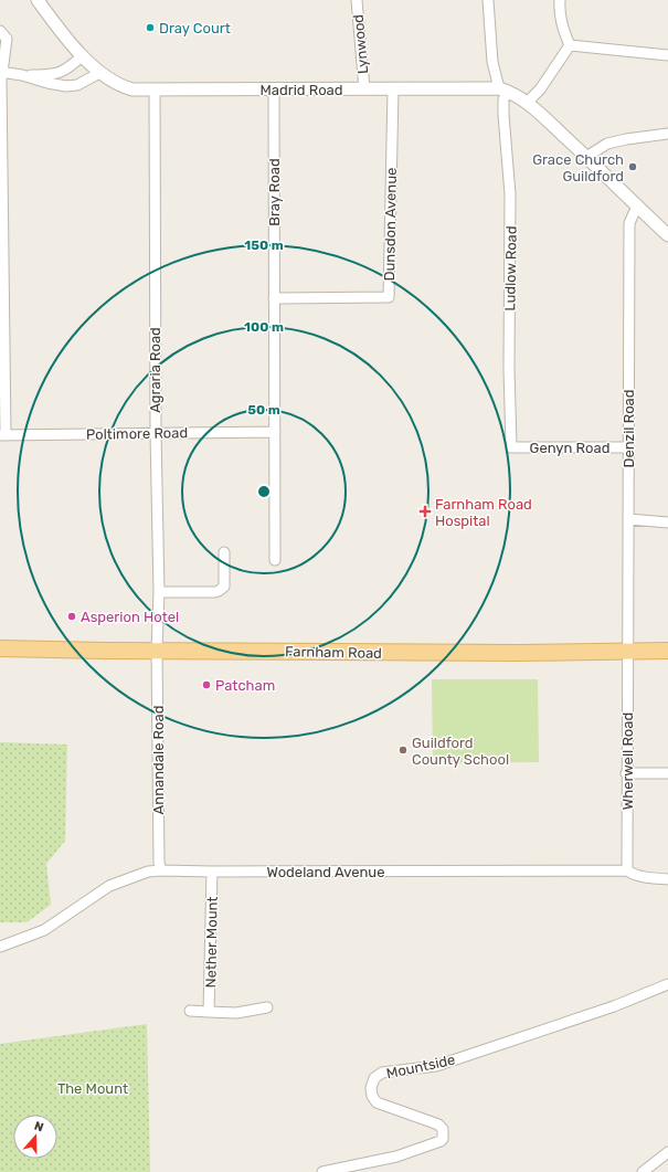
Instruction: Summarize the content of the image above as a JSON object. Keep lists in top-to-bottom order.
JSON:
{
  "streets": {
    "main road": ["Farnham Road"],
    "street": [
      "Lynwood",
      "Madrid Road",
      "Bray Road",
      "Dunsdon Avenue",
      "Ludlow Road",
      "Agraria Road",
      "Denzil Road",
      "Poltimore Road",
      "Genyn Road",
      "Annandale Road",
      "Wherwell Road",
      "Wodeland Avenue",
      "Nether Mount",
      "Mountside"
    ]
  },
  "crossings": [
    ["Lynwood", "Madrid Road"],
    ["Madrid Road", "Bray Road"],
    ["Madrid Road", "Dunsdon Avenue"],
    ["Madrid Road", "Ludlow Road"],
    ["Madrid Road", "Agraria Road"],
    ["Bray Road", "Dunsdon Avenue"],
    ["Bray Road", "Poltimore Road"],
    ["Ludlow Road", "Genyn Road"],
    ["Agraria Road", "Poltimore Road"],
    ["Agraria Road", "Farnham Road"],
    ["Agraria Road", "Annandale Road"],
    ["Denzil Road", "Genyn Road"],
    ["Denzil Road", "Farnham Road"],
    ["Denzil Road", "Wherwell Road"],
    ["Farnham Road", "Annandale Road"],
    ["Farnham Road", "Wherwell Road"],
    ["Annandale Road", "Wodeland Avenue"],
    ["Wherwell Road", "Wodeland Avenue"],
    ["Wodeland Avenue", "Nether Mount"]
  ],
  "parks": ["The Mount"],
  "places": {
    "other": [
      "Dray Court",
      "Grace Church Guildford",
      "Asperion Hotel",
      "Patcham",
      "Guildford County School"
    ],
    "health": ["Farnham Road Hospital"]
  },
  "north": "top",
  "rings": ["150 m", "100 m", "50 m"]
}
